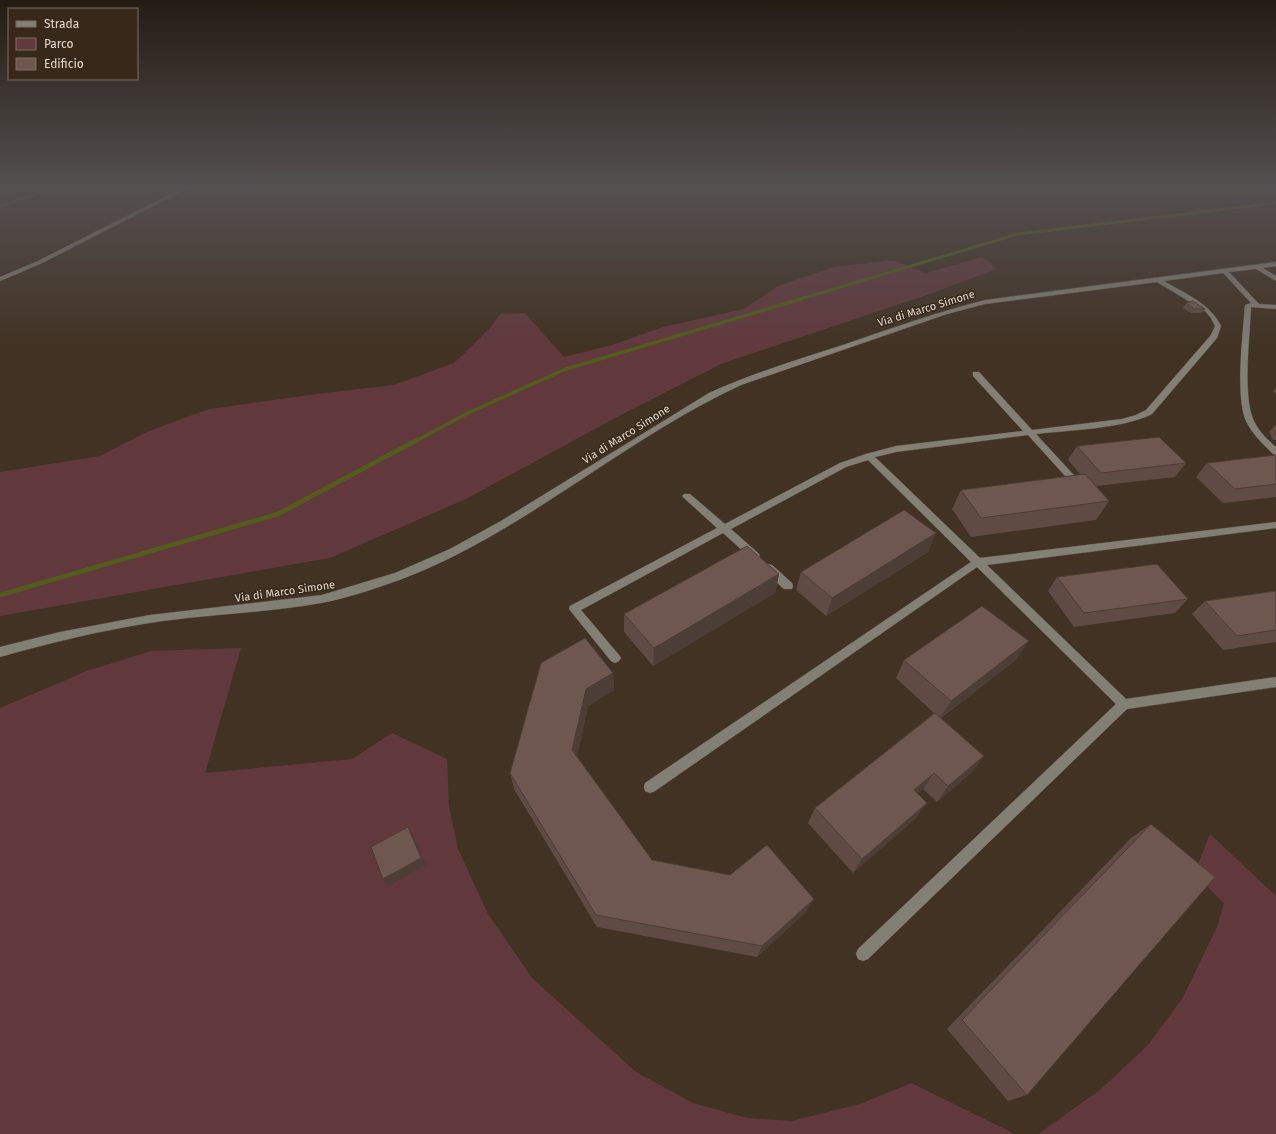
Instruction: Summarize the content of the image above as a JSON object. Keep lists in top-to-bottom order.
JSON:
{
  "streets": {
    "street": ["Via di Marco Simone"]
  },
  "legend": ["Strada", "Parco", "Edificio"]
}
